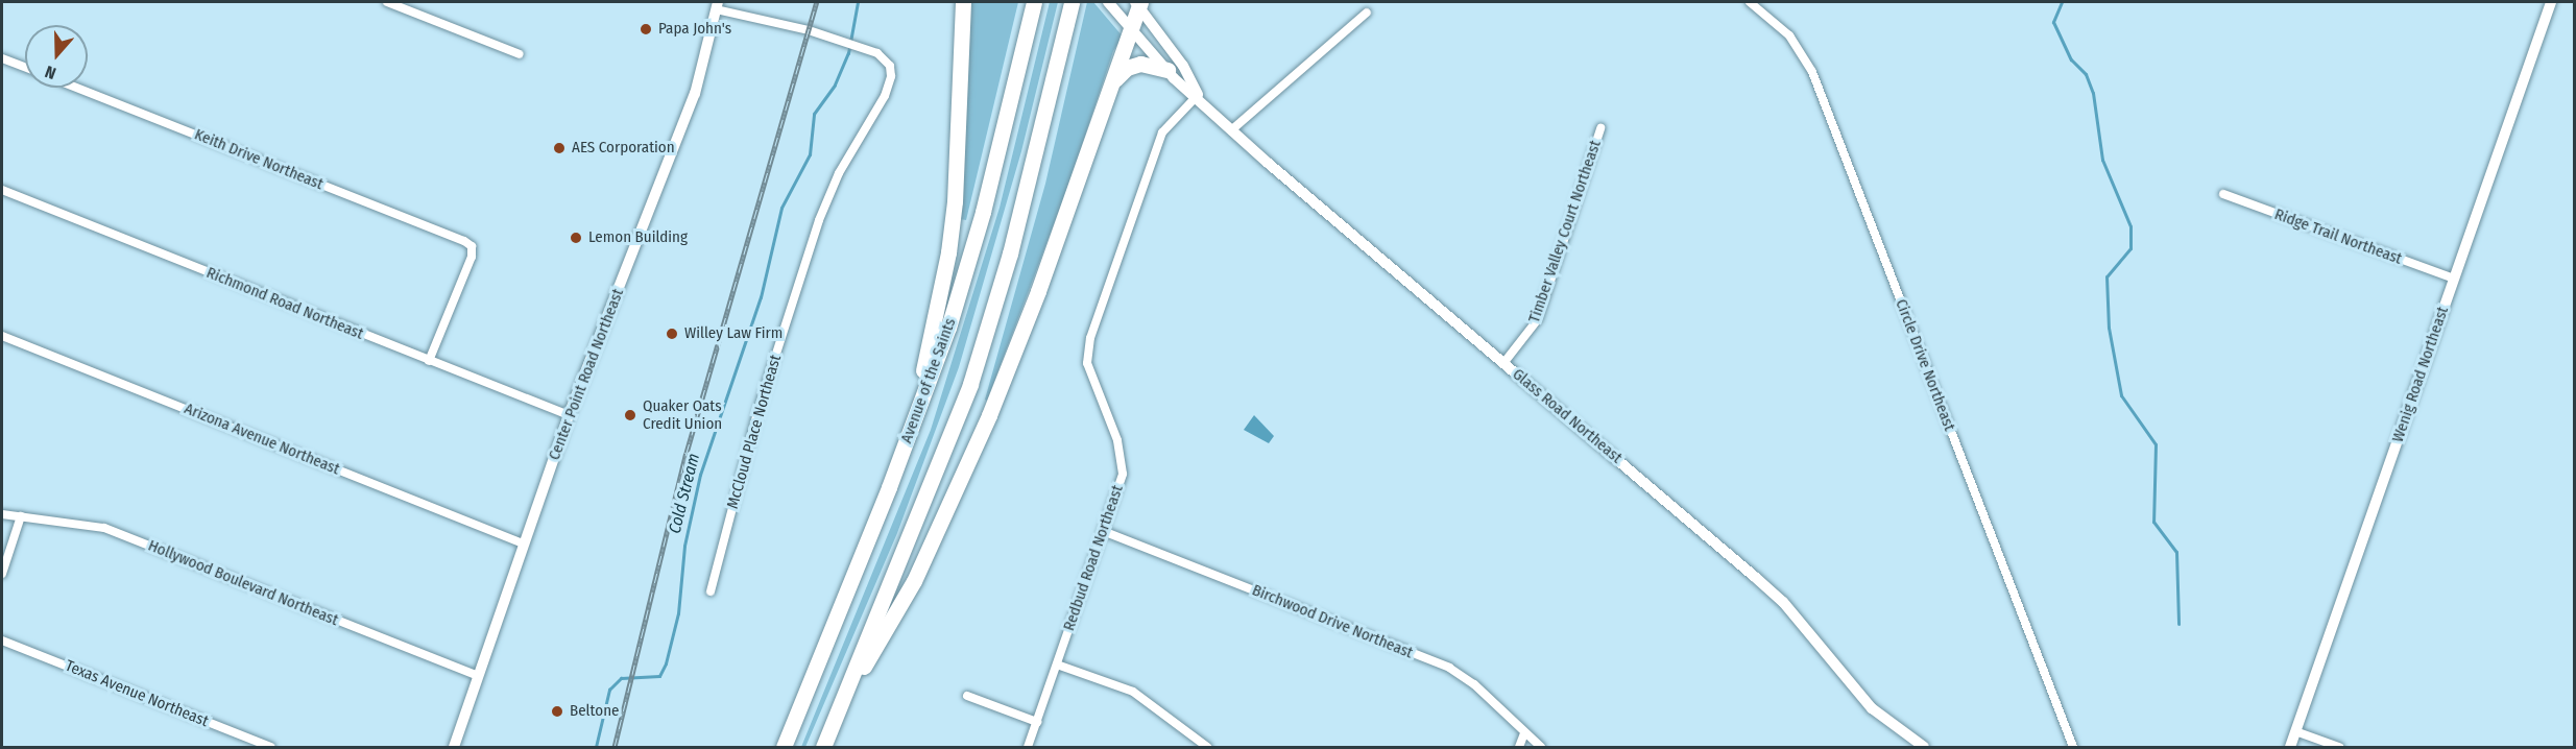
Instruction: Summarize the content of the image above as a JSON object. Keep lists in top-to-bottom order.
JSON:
{
  "streets": {
    "highway": ["Avenue of the Saints"],
    "street": [
      "Keith Drive Northeast",
      "Timber Valley Court Northeast",
      "Ridge Trail Northeast",
      "Richmond Road Northeast",
      "Circle Drive Northeast",
      "Center Point Road Northeast",
      "Wenig Road Northeast",
      "Glass Road Northeast",
      "McCloud Place Northeast",
      "Arizona Avenue Northeast",
      "Redbud Road Northeast",
      "Hollywood Boulevard Northeast",
      "Birchwood Drive Northeast",
      "Texas Avenue Northeast"
    ]
  },
  "crossings": [
    ["Keith Drive Northeast", "Richmond Road Northeast"],
    ["Timber Valley Court Northeast", "Glass Road Northeast"],
    ["Ridge Trail Northeast", "Wenig Road Northeast"],
    ["Richmond Road Northeast", "Center Point Road Northeast"],
    ["Center Point Road Northeast", "McCloud Place Northeast"],
    ["Center Point Road Northeast", "Arizona Avenue Northeast"],
    ["Center Point Road Northeast", "Hollywood Boulevard Northeast"],
    ["Glass Road Northeast", "Redbud Road Northeast"],
    ["Redbud Road Northeast", "Birchwood Drive Northeast"]
  ],
  "water": ["Cold Stream"],
  "places": [
    "Papa John's",
    "AES Corporation",
    "Lemon Building",
    "Willey Law Firm",
    "Quaker Oats Credit Union",
    "Beltone"
  ],
  "north": "bottom"
}
